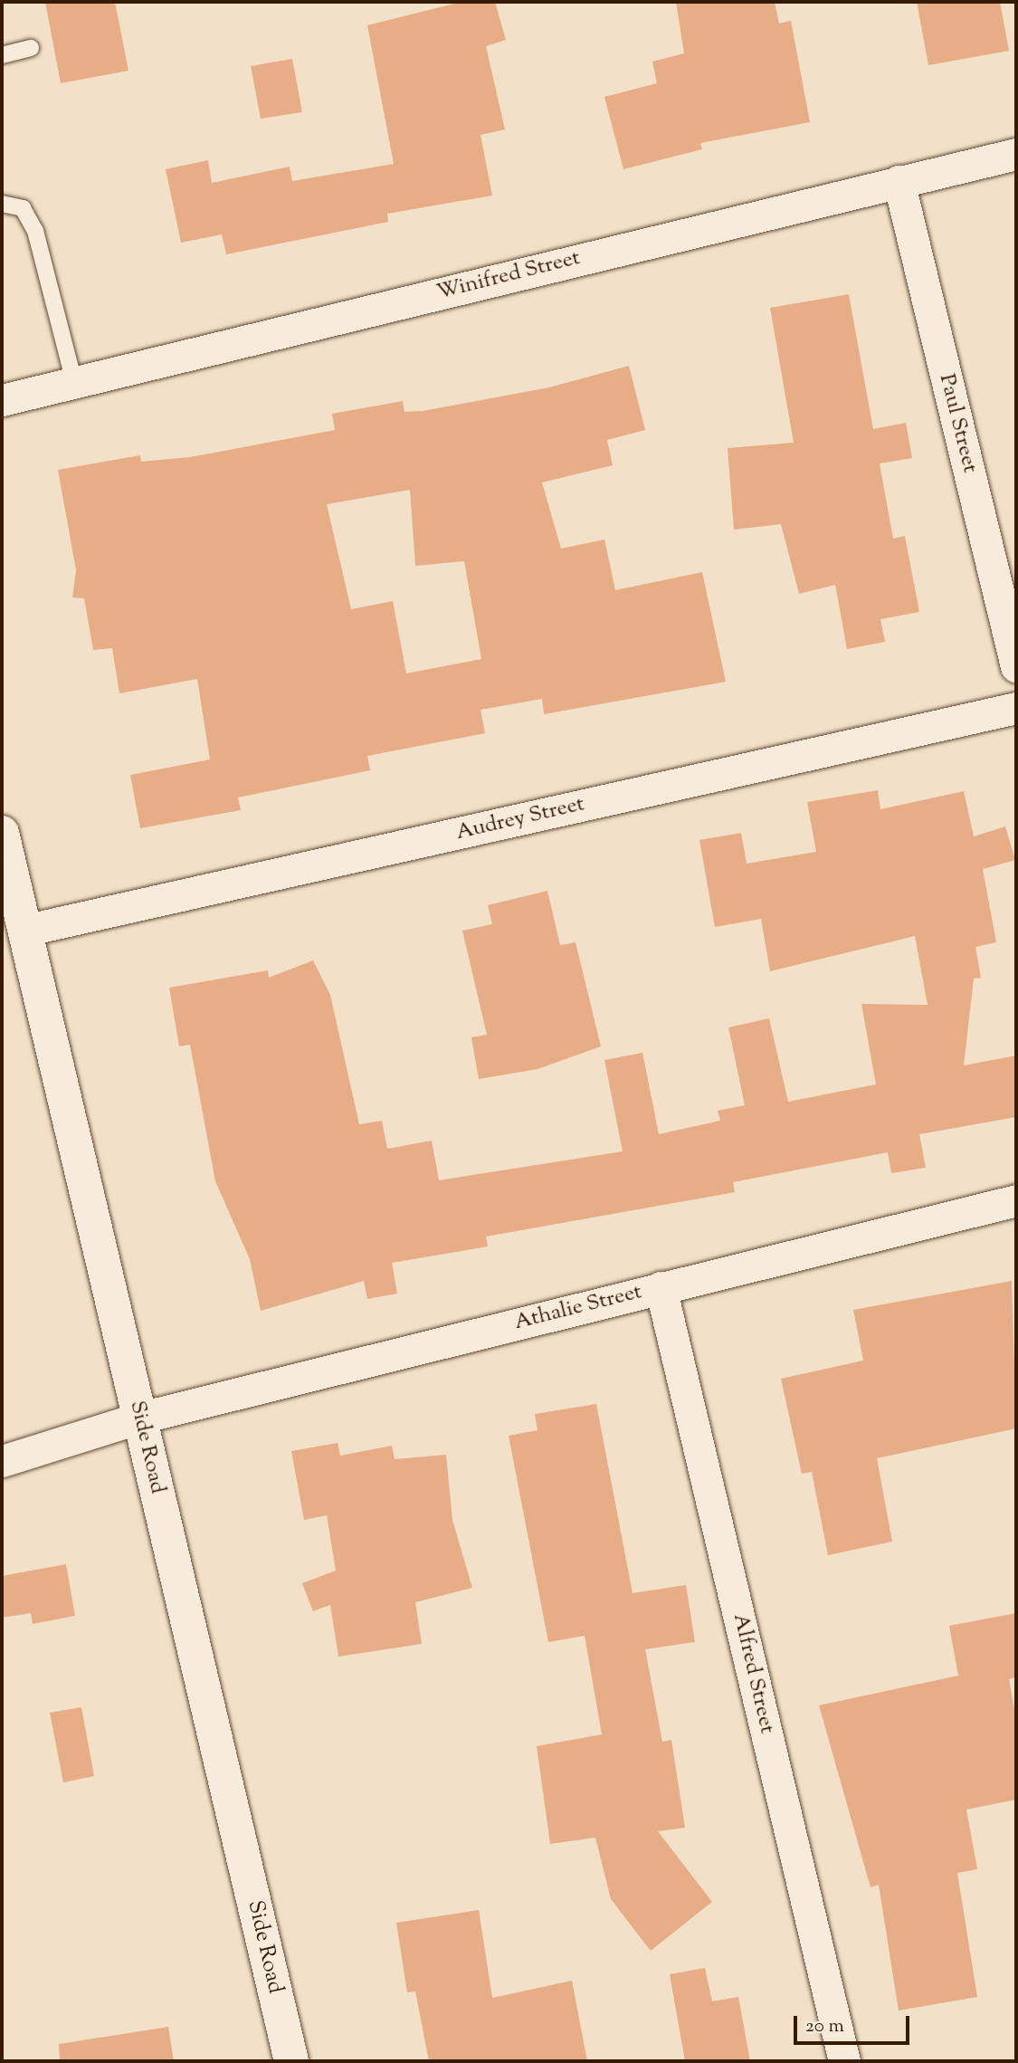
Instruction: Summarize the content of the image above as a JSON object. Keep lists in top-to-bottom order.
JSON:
{
  "streets": {
    "street": [
      "Winifred Street",
      "Paul Street",
      "Audrey Street",
      "Athalie Street",
      "Side Road",
      "Alfred Street"
    ]
  },
  "crossings": [
    ["Winifred Street", "Paul Street"],
    ["Audrey Street", "Side Road"],
    ["Athalie Street", "Side Road"],
    ["Athalie Street", "Alfred Street"]
  ],
  "scale_bar": "20 m"
}
